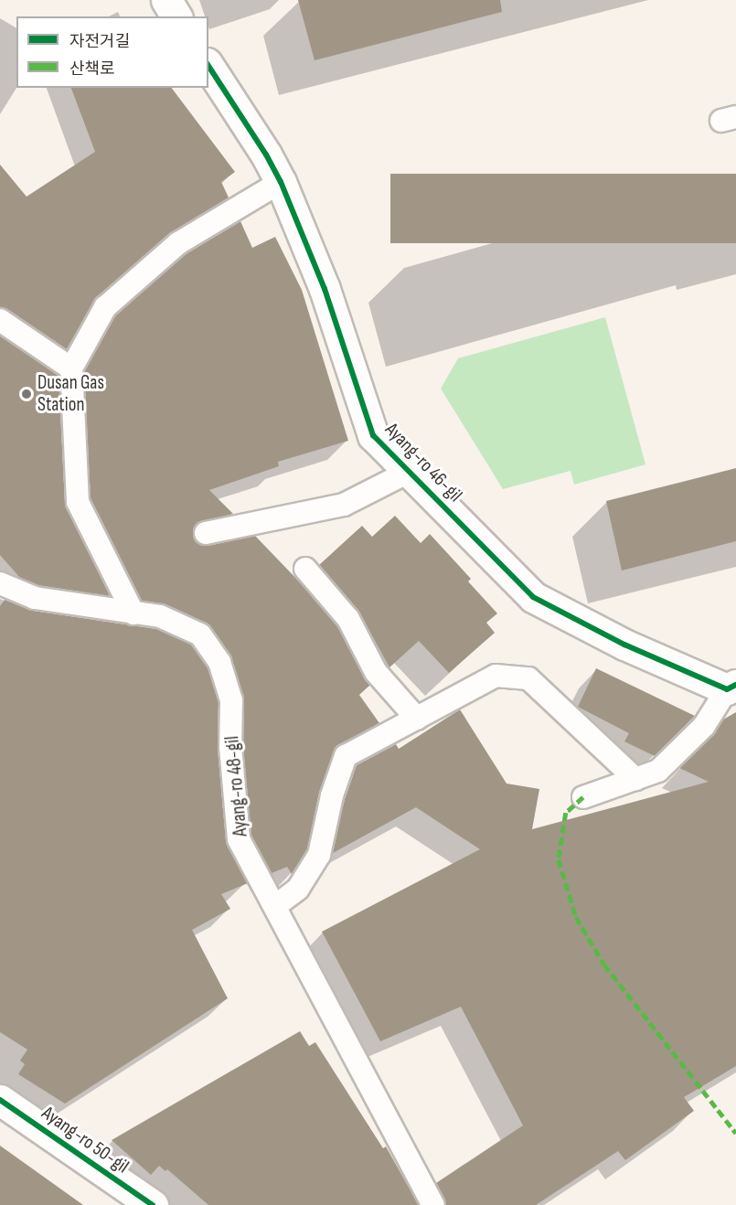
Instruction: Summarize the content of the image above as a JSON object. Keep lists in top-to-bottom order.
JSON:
{
  "streets": {
    "street": ["Ayang-ro 46-gil", "Ayang-ro 50-gil"],
    "lane": ["Ayang-ro 48-gil"]
  },
  "places": ["Dusan Gas Station"],
  "legend": ["자전거길", "산책로"]
}
